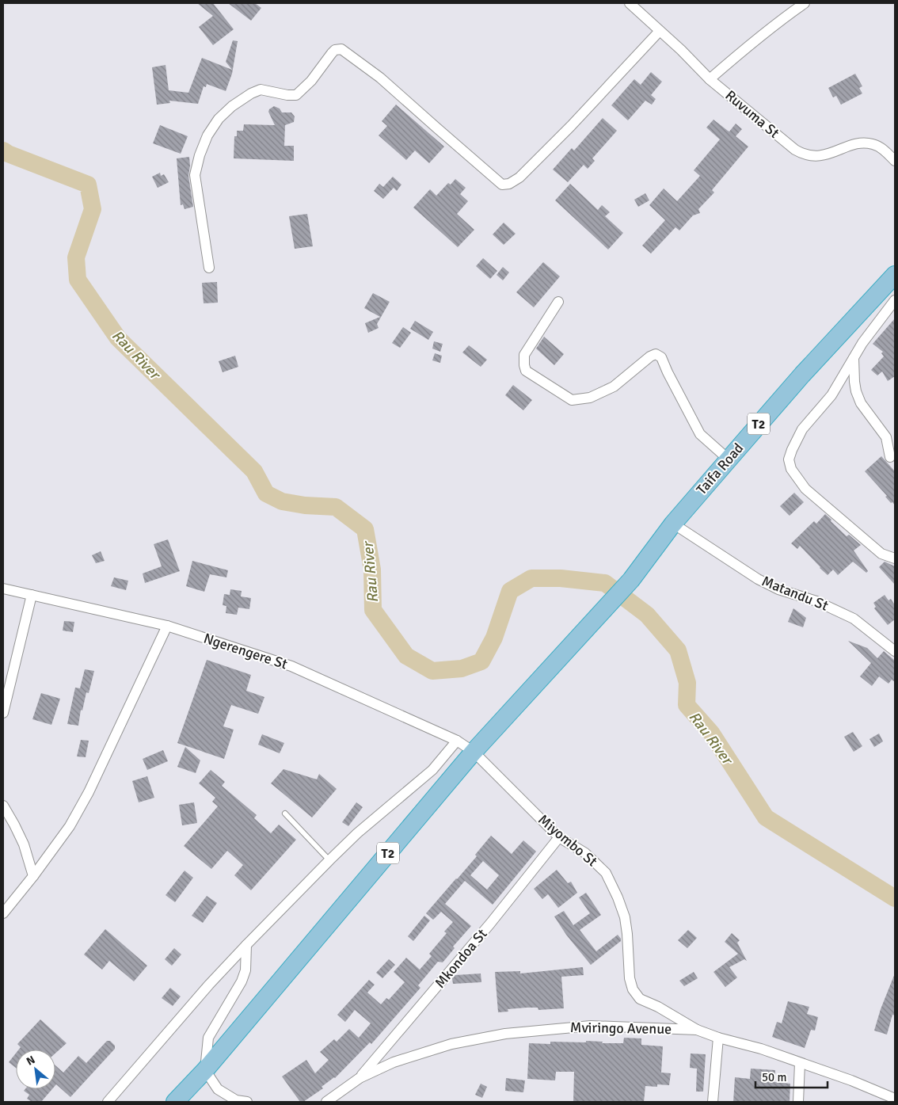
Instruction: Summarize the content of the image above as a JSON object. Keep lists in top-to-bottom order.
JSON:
{
  "streets": {
    "highway": ["T2", "Taifa Road"],
    "street": [
      "Ruvuma St",
      "Matandu St",
      "Ngerengere St",
      "Miyombo St",
      "Mkondoa St",
      "Mviringo Avenue"
    ]
  },
  "crossings": [
    ["T2", "Taifa Road"],
    ["T2", "Ngerengere St"],
    ["T2", "Miyombo St"],
    ["Taifa Road", "Matandu St"],
    ["Taifa Road", "Ngerengere St"],
    ["Taifa Road", "Miyombo St"],
    ["Ngerengere St", "Miyombo St"],
    ["Miyombo St", "Mkondoa St"],
    ["Miyombo St", "Mviringo Avenue"],
    ["Mkondoa St", "Mviringo Avenue"]
  ],
  "water": ["Rau River"],
  "scale_bar": "50 m",
  "north": "top left"
}
